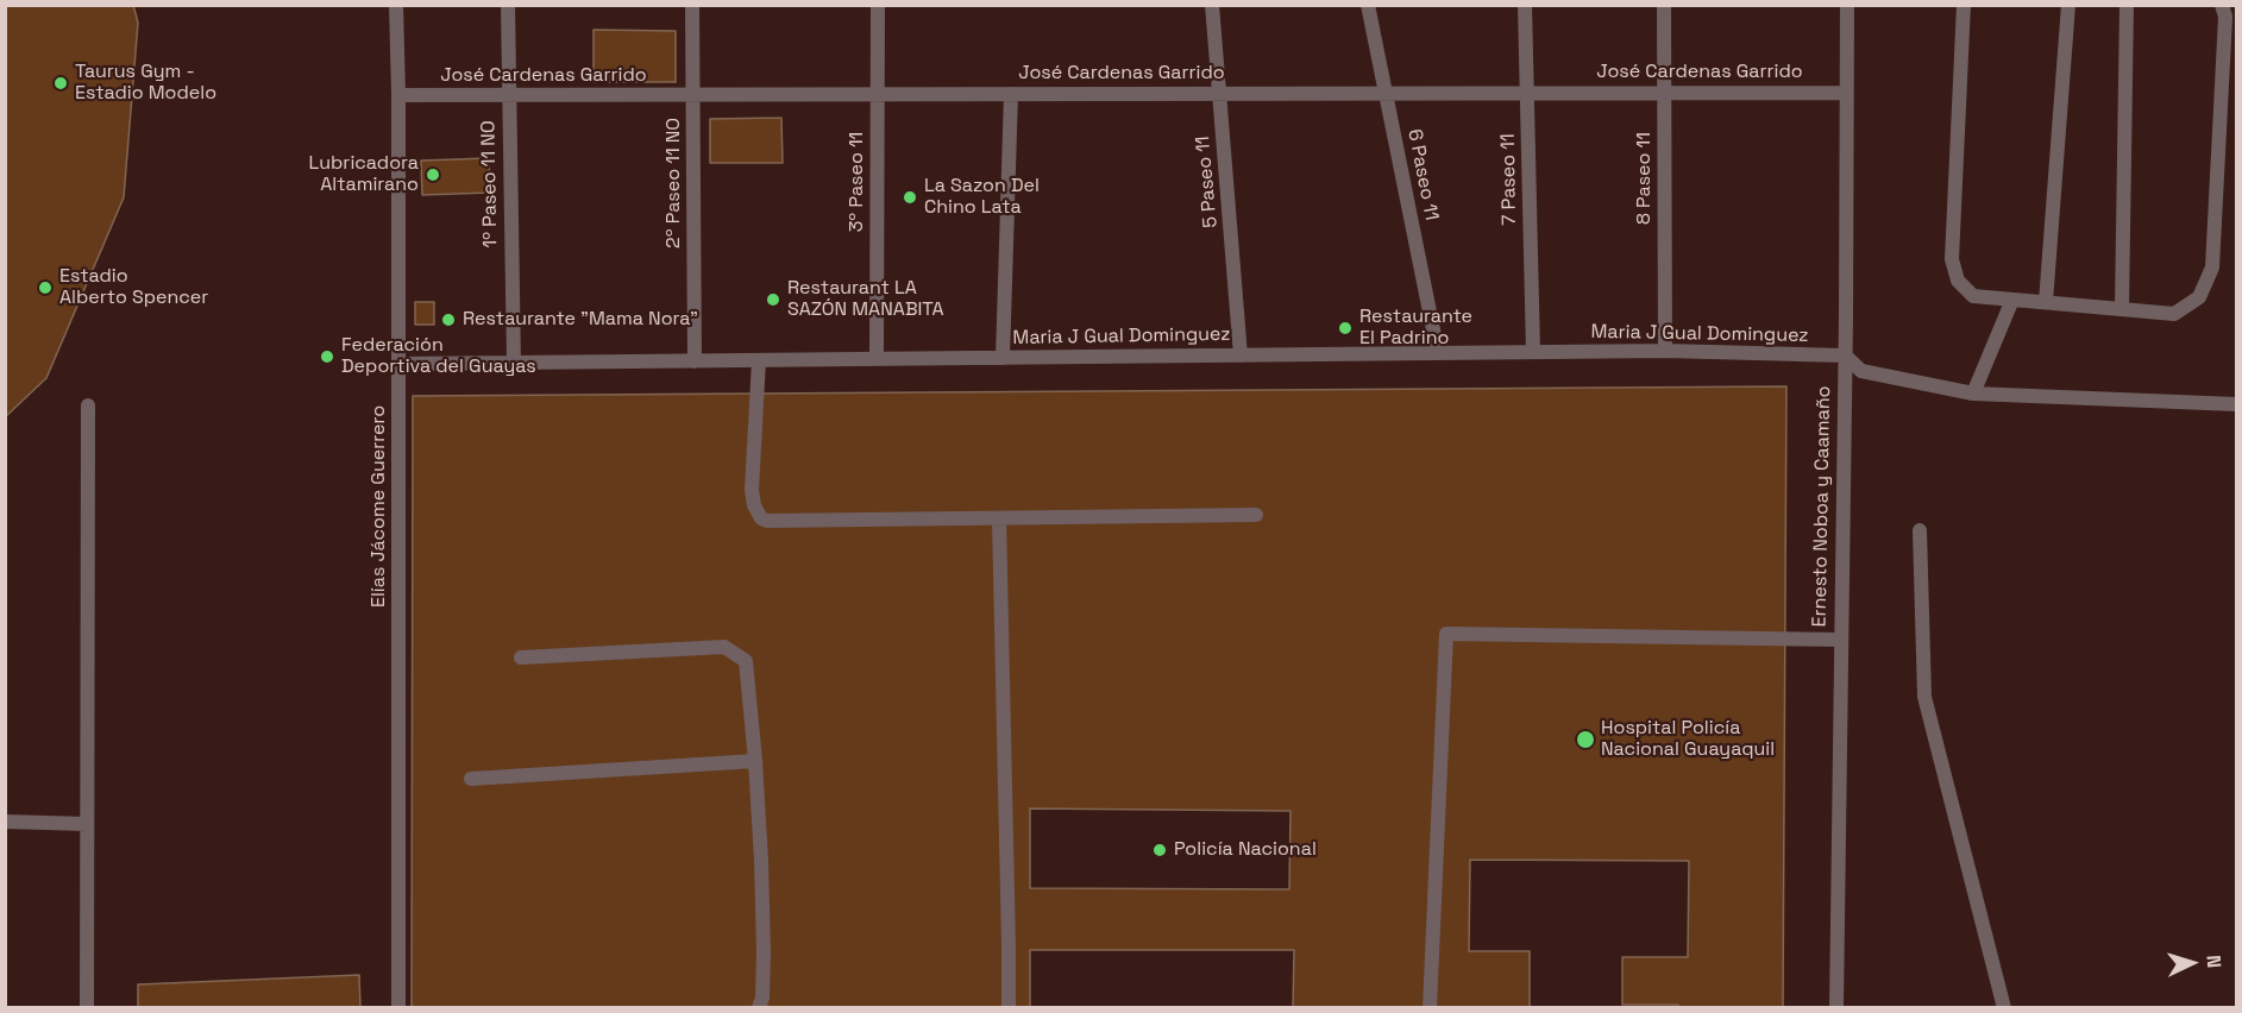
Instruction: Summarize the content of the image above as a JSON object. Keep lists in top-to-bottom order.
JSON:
{
  "streets": {
    "street": [
      "José Cardenas Garrido",
      "6 Paseo 11",
      "8 Paseo 11",
      "7 Paseo 11",
      "3º Paseo 11",
      "5 Paseo 11",
      "2º Paseo 11 NO",
      "1º Paseo 11 NO",
      "Maria J Gual Dominguez",
      "Elías Jácome Guerrero",
      "Ernesto Noboa y Caamaño"
    ]
  },
  "crossings": [
    ["José Cardenas Garrido", "6 Paseo 11"],
    ["José Cardenas Garrido", "8 Paseo 11"],
    ["José Cardenas Garrido", "7 Paseo 11"],
    ["José Cardenas Garrido", "3º Paseo 11"],
    ["José Cardenas Garrido", "5 Paseo 11"],
    ["José Cardenas Garrido", "2º Paseo 11 NO"],
    ["José Cardenas Garrido", "1º Paseo 11 NO"],
    ["José Cardenas Garrido", "Elías Jácome Guerrero"],
    ["José Cardenas Garrido", "Ernesto Noboa y Caamaño"],
    ["6 Paseo 11", "Maria J Gual Dominguez"],
    ["8 Paseo 11", "Maria J Gual Dominguez"],
    ["7 Paseo 11", "Maria J Gual Dominguez"],
    ["3º Paseo 11", "Maria J Gual Dominguez"],
    ["5 Paseo 11", "Maria J Gual Dominguez"],
    ["2º Paseo 11 NO", "Maria J Gual Dominguez"],
    ["1º Paseo 11 NO", "Maria J Gual Dominguez"],
    ["Maria J Gual Dominguez", "Elías Jácome Guerrero"],
    ["Maria J Gual Dominguez", "Ernesto Noboa y Caamaño"]
  ],
  "places": [
    "Taurus Gym - Estadio Modelo",
    "Lubricadora Altamirano",
    "La Sazon Del Chino Lata",
    "Estadio Alberto Spencer",
    "Restaurant LA SAZÓN MANABITA",
    "Restaurante \"Mama Nora\"",
    "Restaurante El Padrino",
    "Federación Deportiva del Guayas",
    "Hospital Policía Nacional Guayaquil",
    "Policía Nacional"
  ],
  "north": "right"
}
